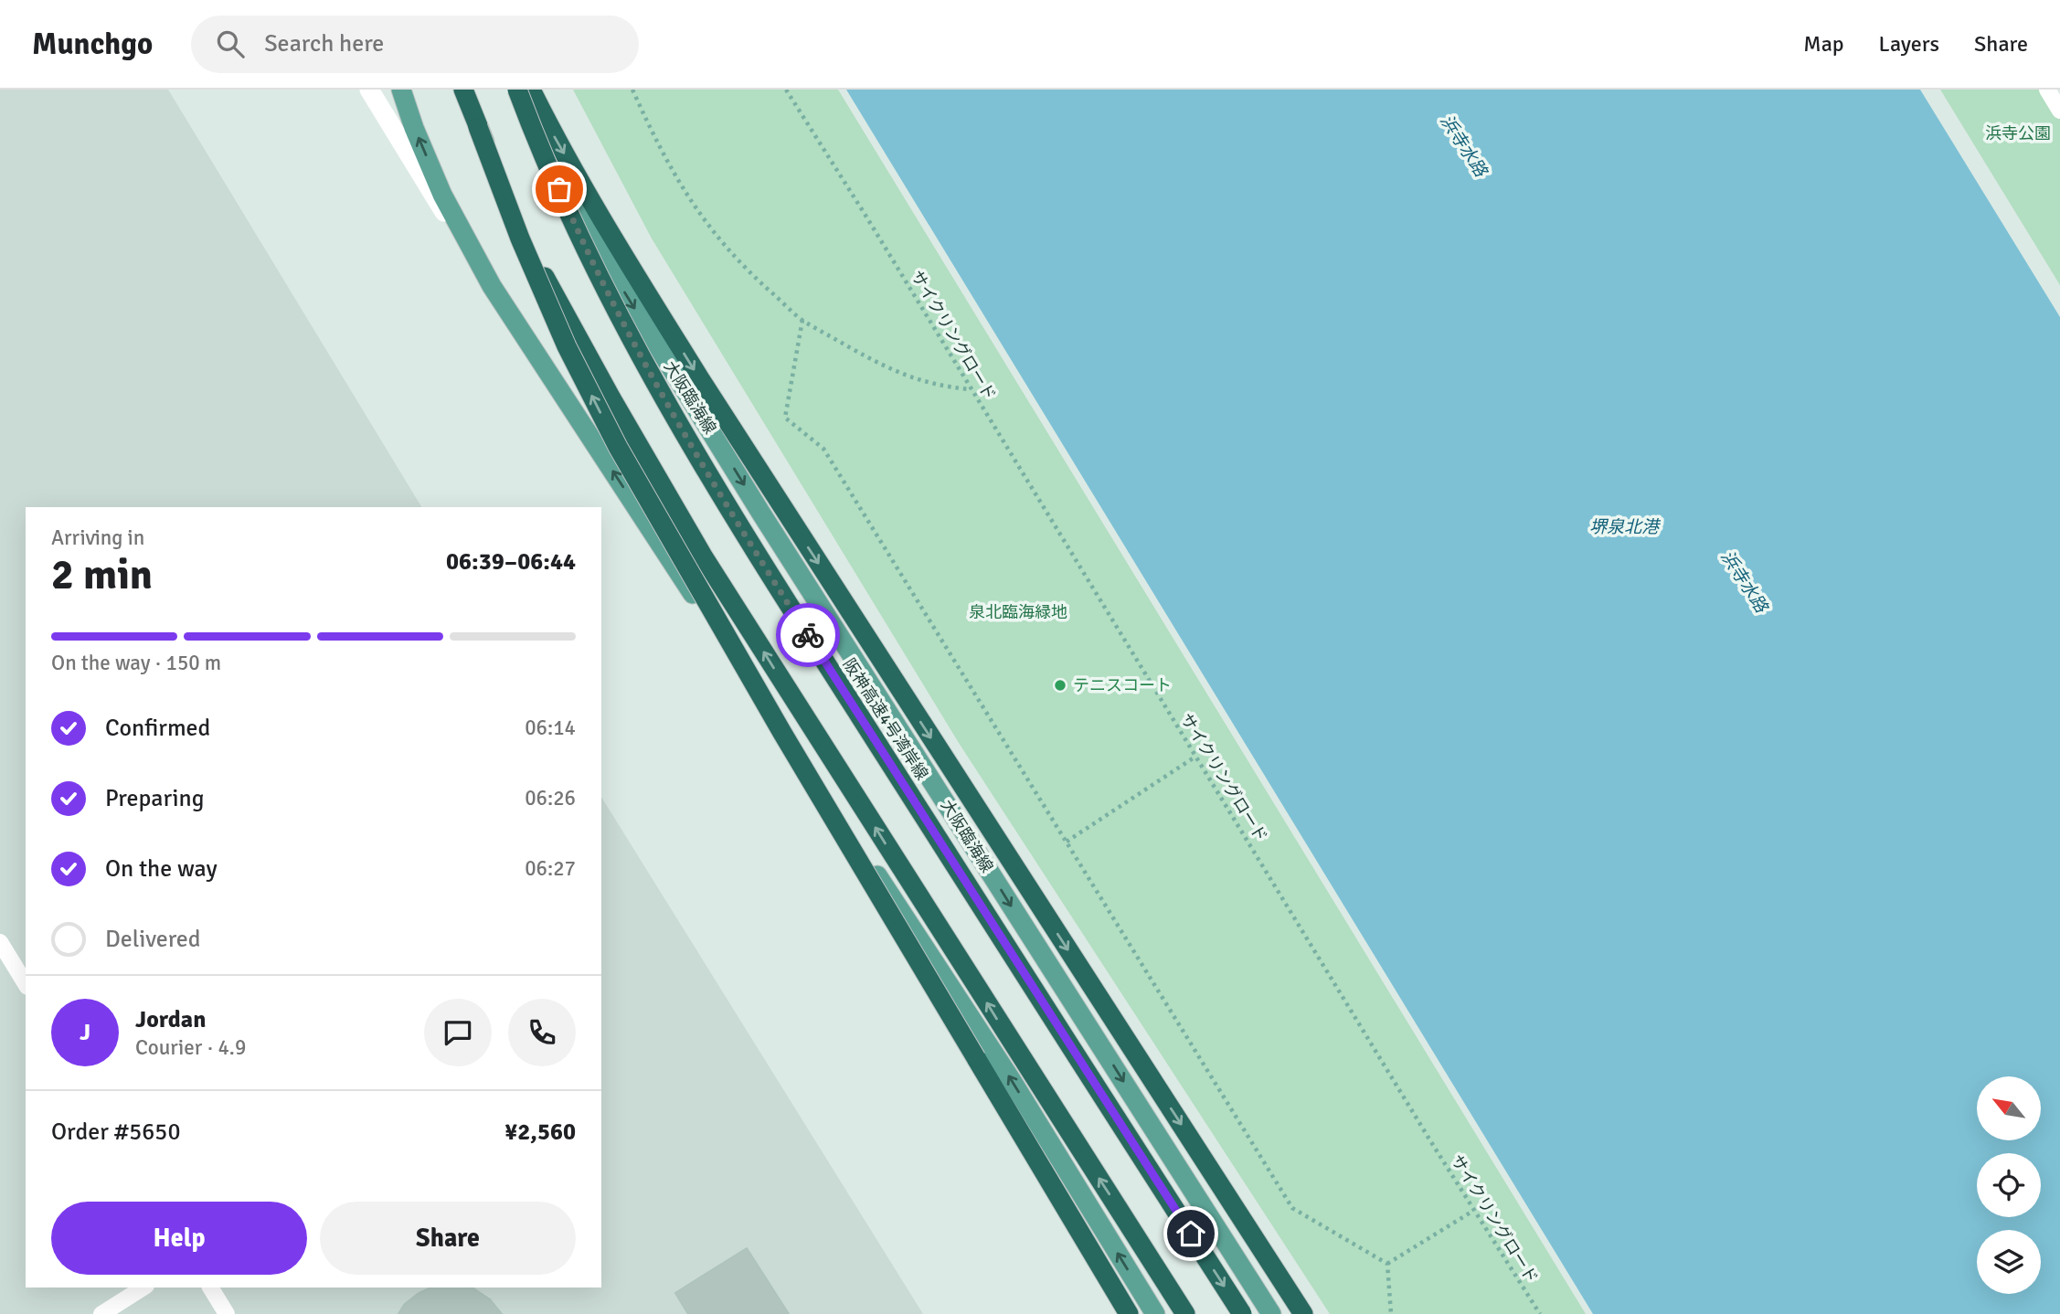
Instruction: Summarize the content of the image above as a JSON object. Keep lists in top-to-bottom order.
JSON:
{
  "streets": {
    "highway": ["阪神高速4号湾岸線"],
    "main road": ["大阪臨海線"],
    "path": ["サイクリングロード"]
  },
  "water": ["浜寺水路", "堺泉北港"],
  "parks": ["浜寺公園", "泉北臨海緑地"],
  "places": ["テニスコート"],
  "north": "top left",
  "page": {
    "header": "Munchgo",
    "search": "Search here",
    "nav": ["Map", "Layers", "Share"],
    "heading": ["2 min", "Arriving in", "06:39–06:44"],
    "panel": [
      "Jordan",
      "Courier · 4.9",
      "Order #5650",
      "¥2,560"
    ],
    "bar": "On the way · 150 m",
    "list": [
      ["Confirmed", "06:14"],
      ["Preparing", "06:26"],
      ["On the way", "06:27"],
      "Delivered"
    ],
    "round": "J",
    "buttons": ["Help", "Share"]
  }
}
